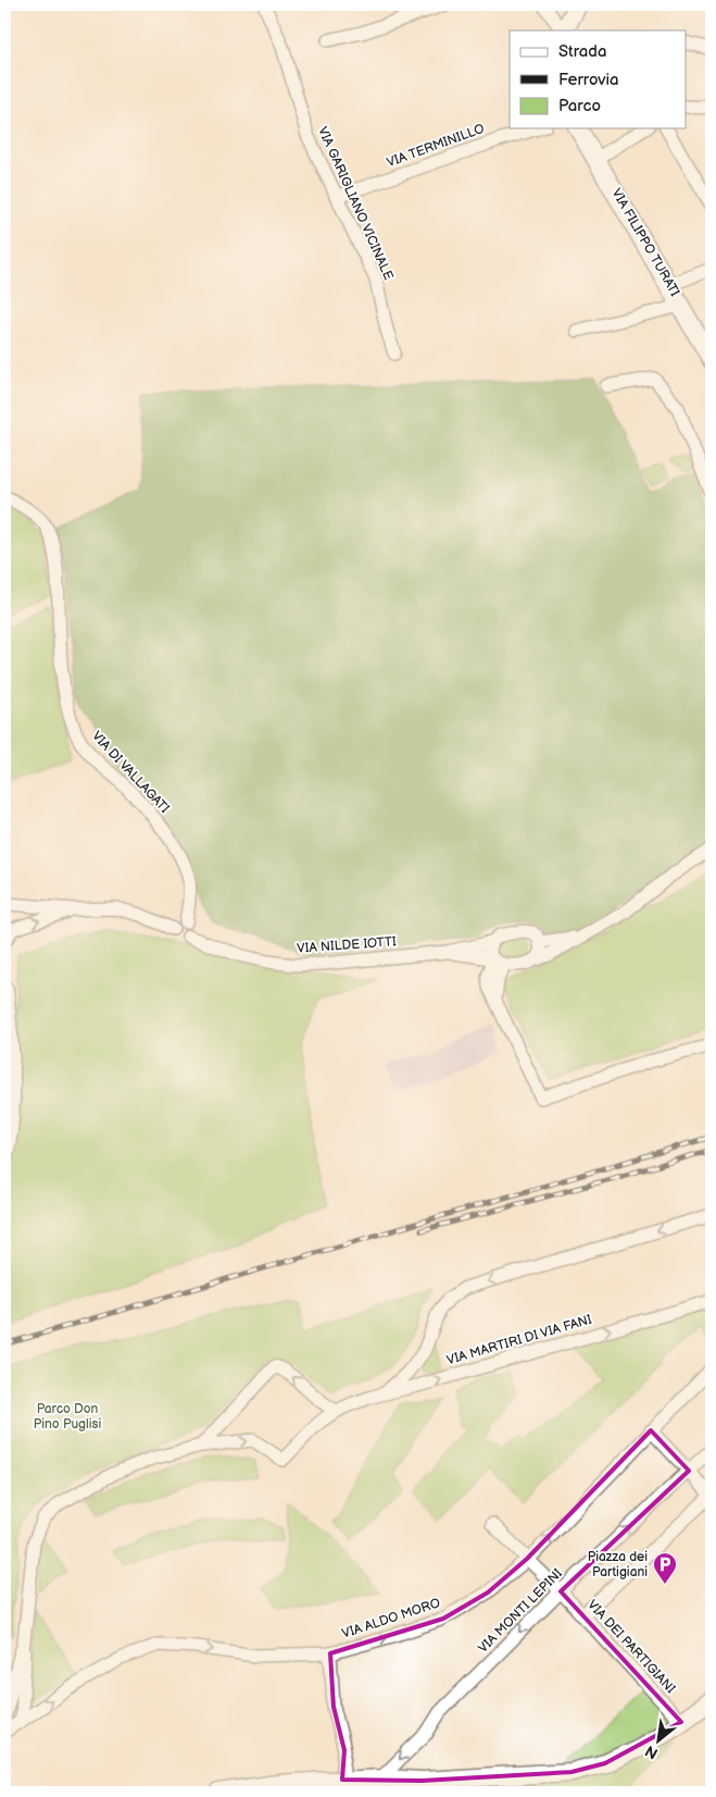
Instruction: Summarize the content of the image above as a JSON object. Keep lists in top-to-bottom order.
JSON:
{
  "streets": {
    "main road": ["VIA FILIPPO TURATI"],
    "street": [
      "VIA TERMINILLO",
      "VIA GARIGLIANO VICINALE",
      "VIA DI VALLAGATI",
      "VIA NILDE IOTTI",
      "VIA MARTIRI DI VIA FANI",
      "VIA MONTI LEPINI",
      "VIA ALDO MORO",
      "VIA DEI PARTIGIANI"
    ]
  },
  "crossings": [
    ["VIA TERMINILLO", "VIA GARIGLIANO VICINALE"],
    ["VIA DI VALLAGATI", "VIA NILDE IOTTI"],
    ["VIA MONTI LEPINI", "VIA DEI PARTIGIANI"]
  ],
  "one_way": ["VIA ALDO MORO"],
  "parks": ["Parco Don Pino Puglisi"],
  "places": {
    "parking": ["Piazza dei Partigiani"]
  },
  "legend": ["Strada", "Ferrovia", "Parco"],
  "north": "bottom left"
}
